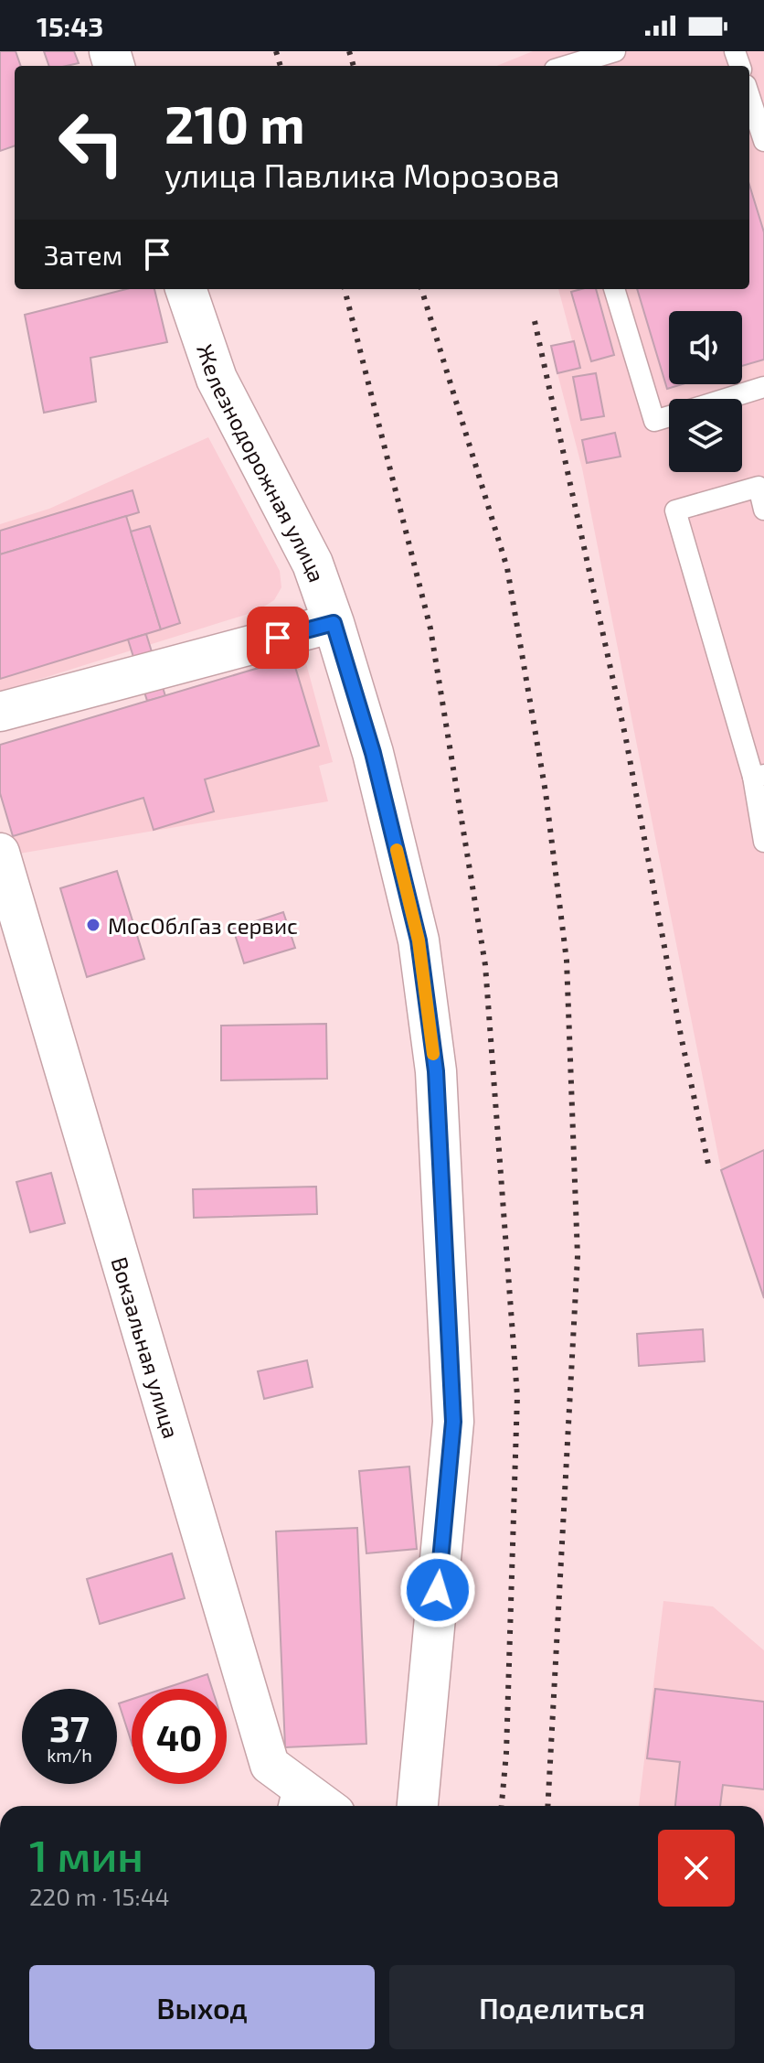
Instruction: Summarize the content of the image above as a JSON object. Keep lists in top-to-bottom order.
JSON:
{
  "streets": {
    "street": ["Железнодорожная улица", "Вокзальная улица"]
  },
  "places": ["МосОблГаз сервис"],
  "page": {
    "status": "15:43",
    "turn": ["210 m", "улица Павлика Морозова"],
    "then": "Затем",
    "speed": "37 km/h",
    "limit": "40",
    "heading": ["1 мин", "220 m · 15:44"],
    "buttons": ["Выход", "Поделиться"]
  }
}
